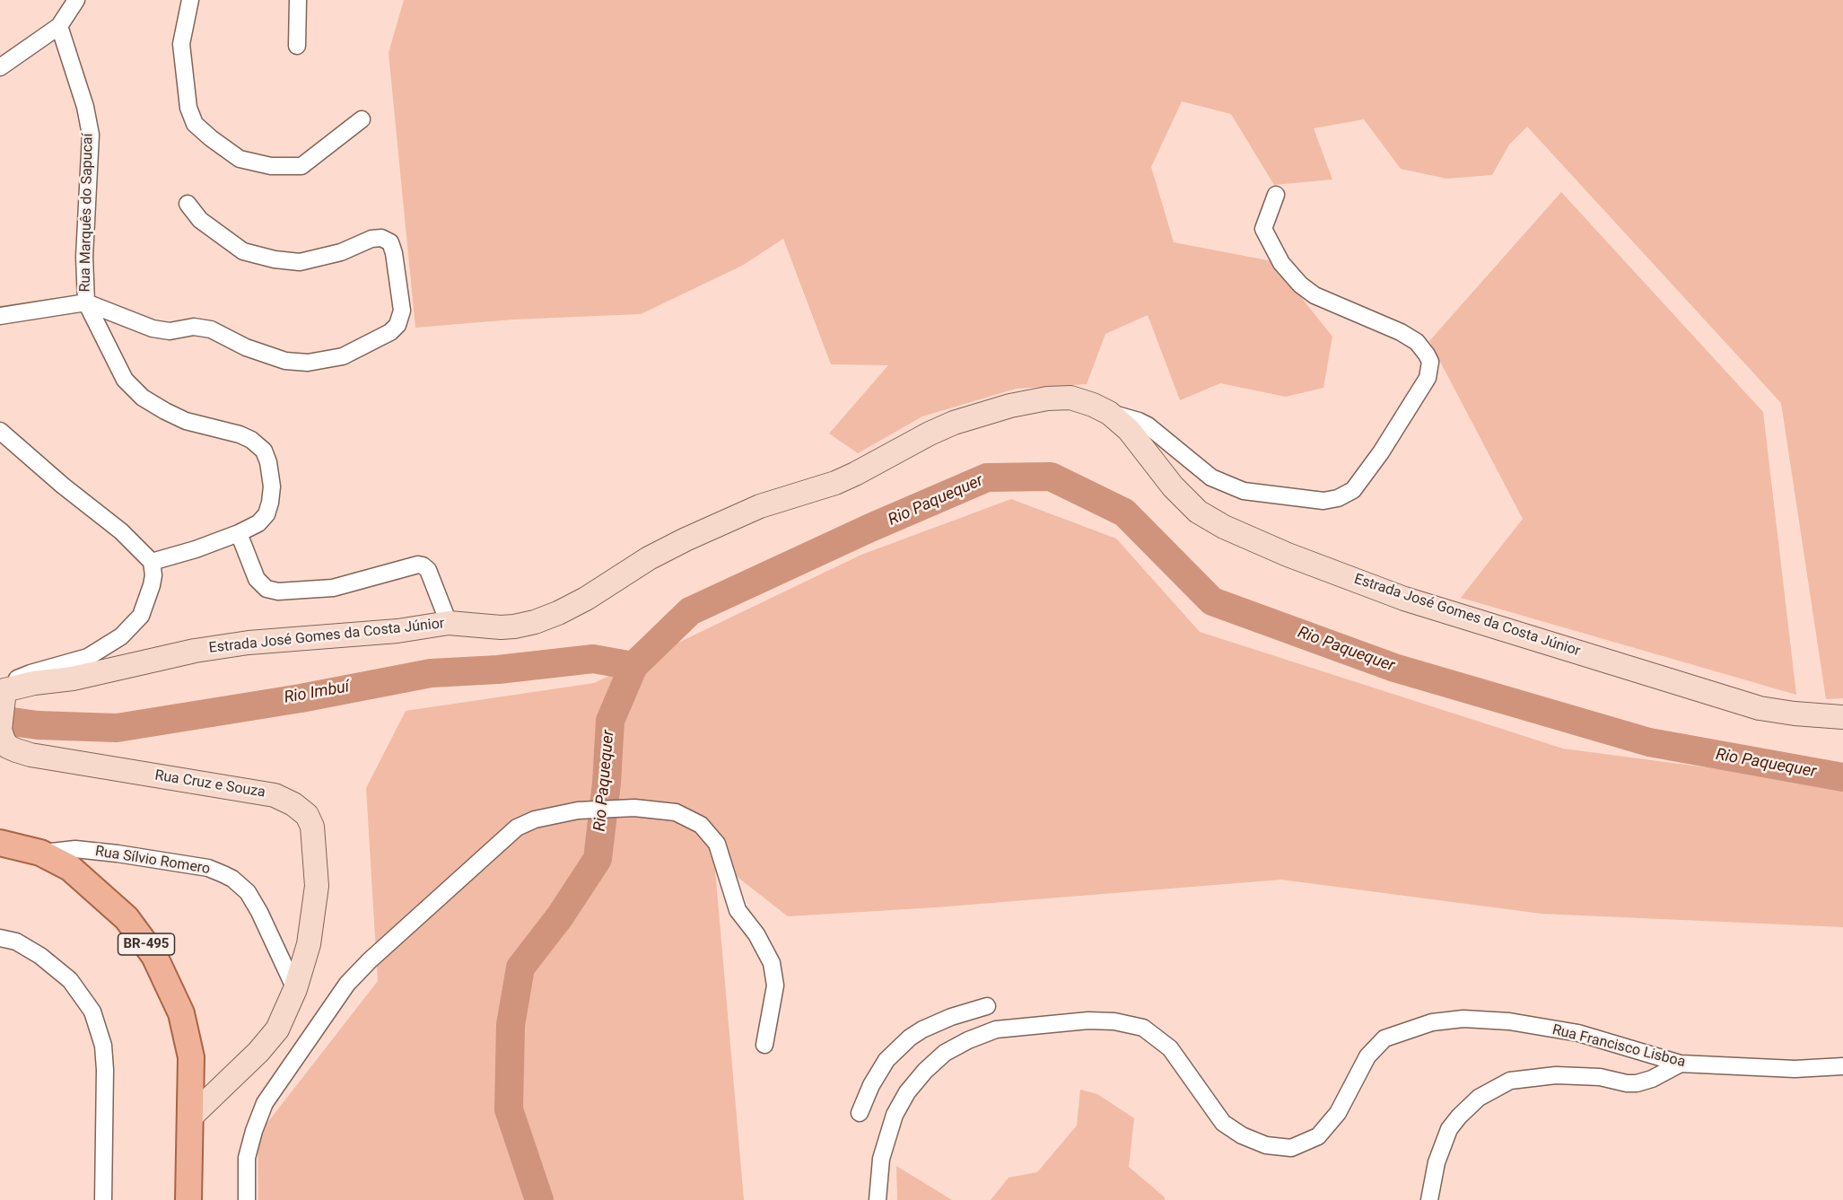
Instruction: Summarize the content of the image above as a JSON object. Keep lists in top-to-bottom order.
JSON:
{
  "streets": {
    "main road": ["BR-495"],
    "street": [
      "Rua Marquês do Sapucaí",
      "Estrada José Gomes da Costa Júnior",
      "Rua Cruz e Souza",
      "Rua Sílvio Romero",
      "Rua Francisco Lisboa"
    ]
  },
  "crossings": [
    ["Rua Cruz e Souza", "Rua Sílvio Romero"],
    ["Rua Cruz e Souza", "BR-495"],
    ["Rua Sílvio Romero", "BR-495"]
  ],
  "water": ["Rio Paquequer", "Rio Imbuí"]
}
